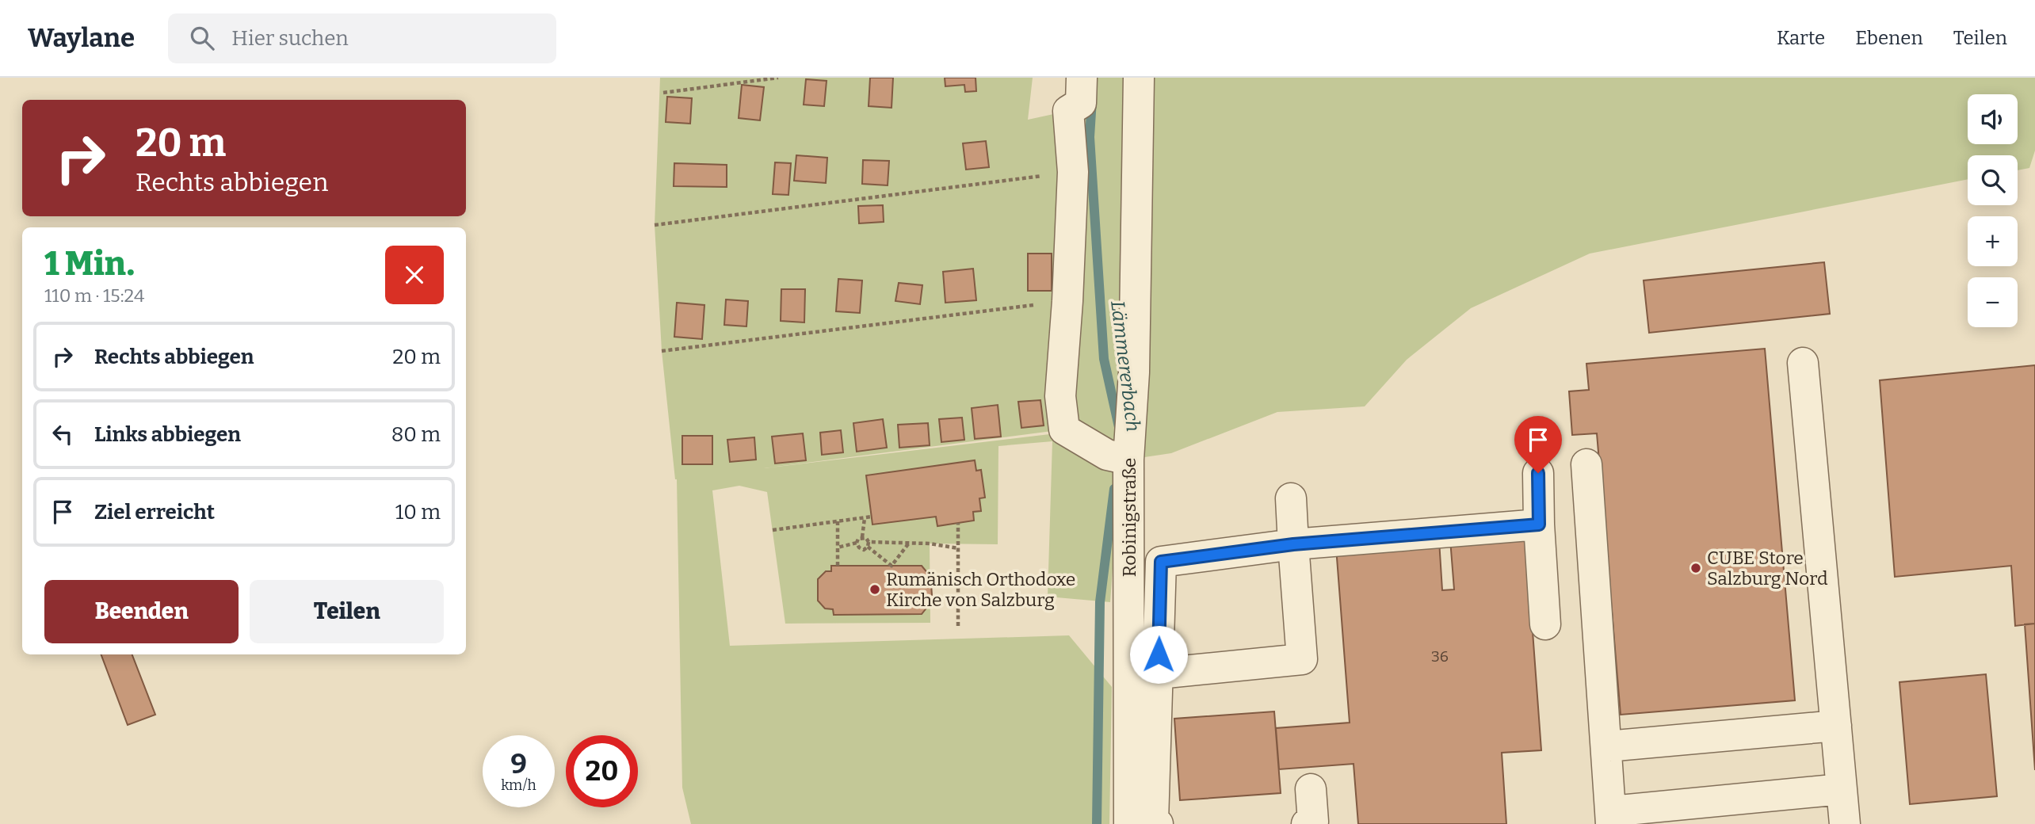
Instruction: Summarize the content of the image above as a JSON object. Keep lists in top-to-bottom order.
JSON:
{
  "streets": {
    "street": ["Robinigstraße"]
  },
  "water": ["Lämmererbach"],
  "places": ["CUBE Store Salzburg Nord", "Rumänisch Orthodoxe Kirche von Salzburg"],
  "house_numbers": ["36"],
  "page": {
    "header": "Waylane",
    "search": "Hier suchen",
    "nav": ["Karte", "Ebenen", "Teilen"],
    "map_buttons": ["+", "−"],
    "turn": ["20 m", "Rechts abbiegen"],
    "heading": ["1 Min.", "110 m · 15:24"],
    "list": [
      {
        "name": "Rechts abbiegen",
        "value": "20 m"
      },
      {
        "name": "Links abbiegen",
        "value": "80 m"
      },
      {
        "name": "Ziel erreicht",
        "value": "10 m"
      }
    ],
    "buttons": ["Beenden", "Teilen"],
    "speed": "9 km/h",
    "limit": "20"
  }
}
